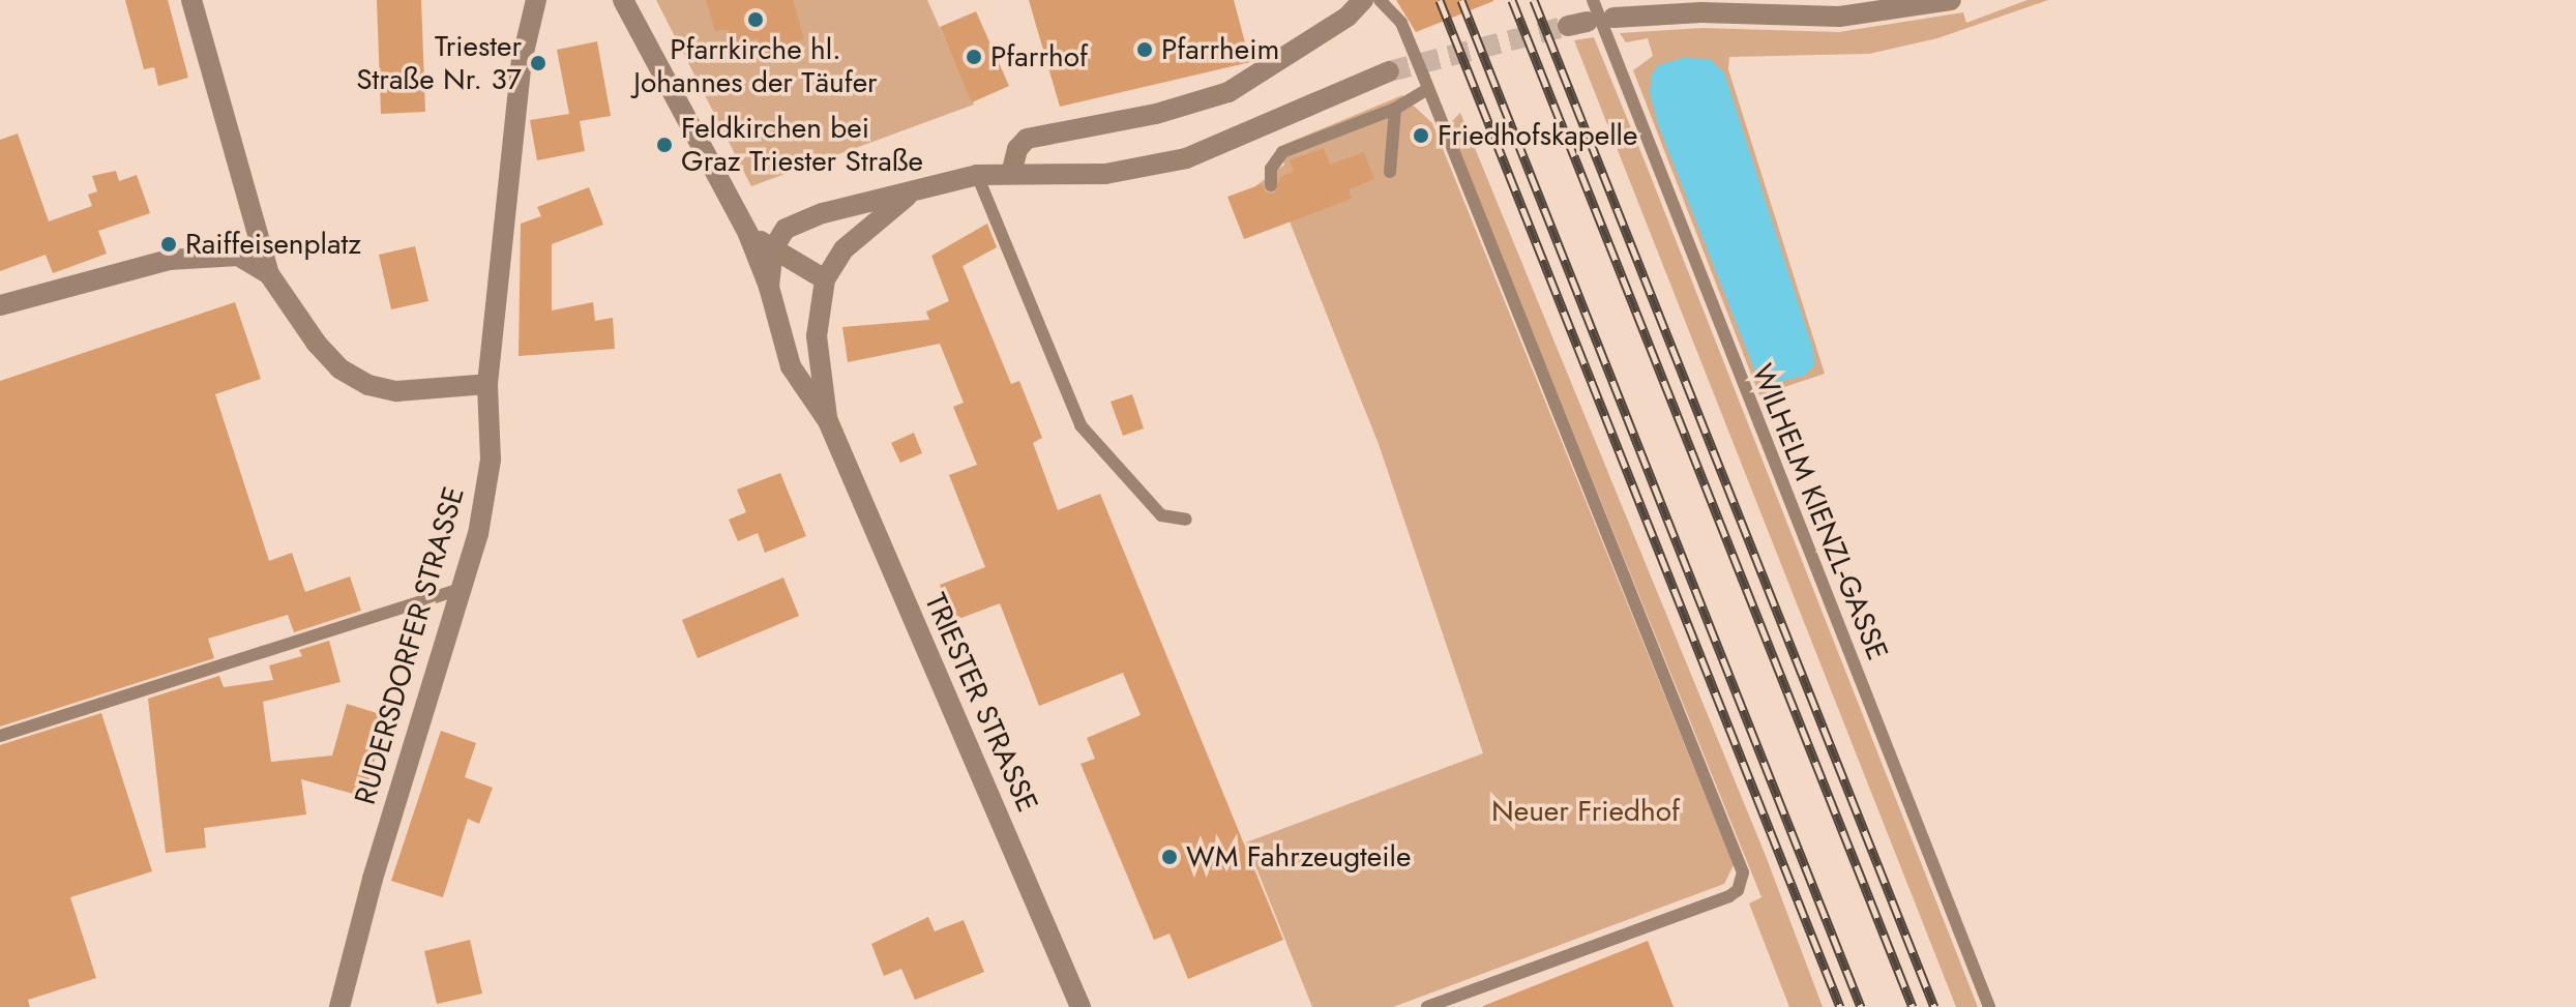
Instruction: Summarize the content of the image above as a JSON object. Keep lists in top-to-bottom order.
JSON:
{
  "streets": {
    "street": ["RUDERSDORFER STRASSE", "TRIESTER STRASSE"],
    "lane": ["WILHELM KIENZL-GASSE"]
  },
  "parks": ["Neuer Friedhof"],
  "places": [
    "Pfarrkirche hl. Johannes der Täufer",
    "Pfarrheim",
    "Pfarrhof",
    "Triester Straße Nr. 37",
    "Friedhofskapelle",
    "Feldkirchen bei Graz Triester Straße",
    "Raiffeisenplatz",
    "WM Fahrzeugteile"
  ]
}
